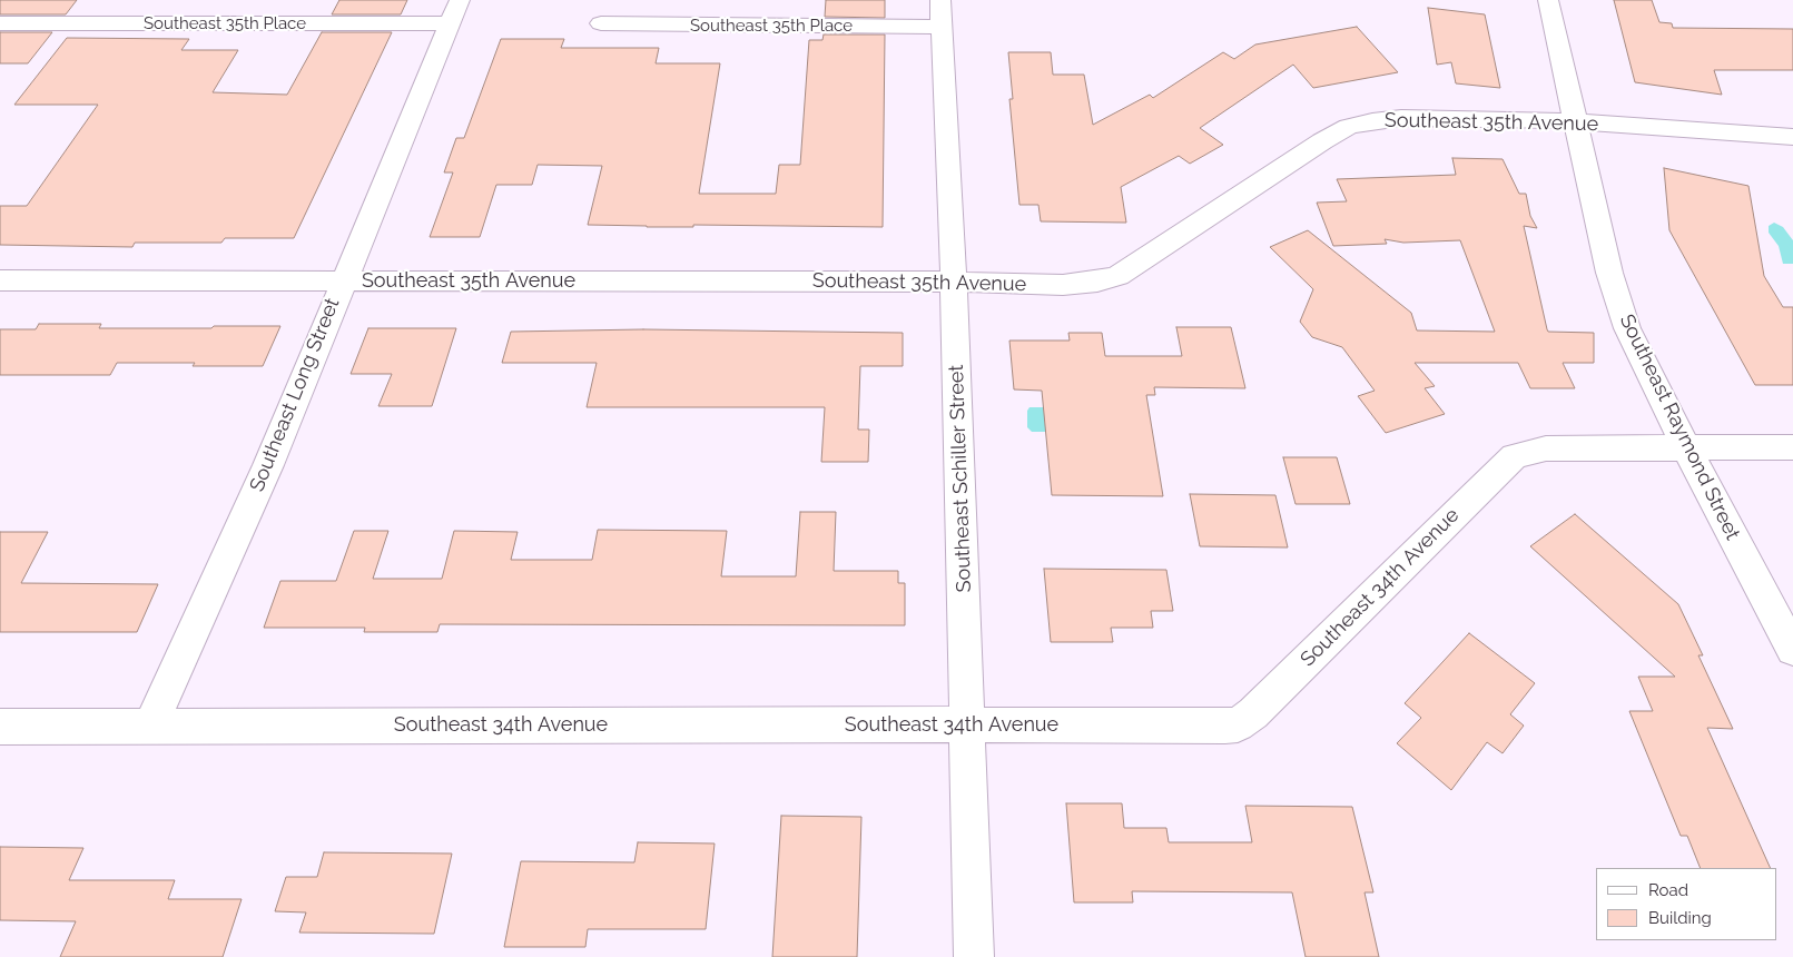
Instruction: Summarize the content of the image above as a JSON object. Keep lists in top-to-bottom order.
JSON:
{
  "streets": {
    "street": [
      "Southeast 35th Place",
      "Southeast 35th Avenue",
      "Southeast Long Street",
      "Southeast Raymond Street",
      "Southeast Schiller Street",
      "Southeast 34th Avenue"
    ]
  },
  "crossings": [
    ["Southeast 35th Place", "Southeast Long Street"],
    ["Southeast 35th Place", "Southeast Schiller Street"],
    ["Southeast 35th Avenue", "Southeast Long Street"],
    ["Southeast 35th Avenue", "Southeast Raymond Street"],
    ["Southeast 35th Avenue", "Southeast Schiller Street"],
    ["Southeast Long Street", "Southeast 34th Avenue"],
    ["Southeast Raymond Street", "Southeast 34th Avenue"],
    ["Southeast Schiller Street", "Southeast 34th Avenue"]
  ],
  "legend": ["Road", "Building"]
}
